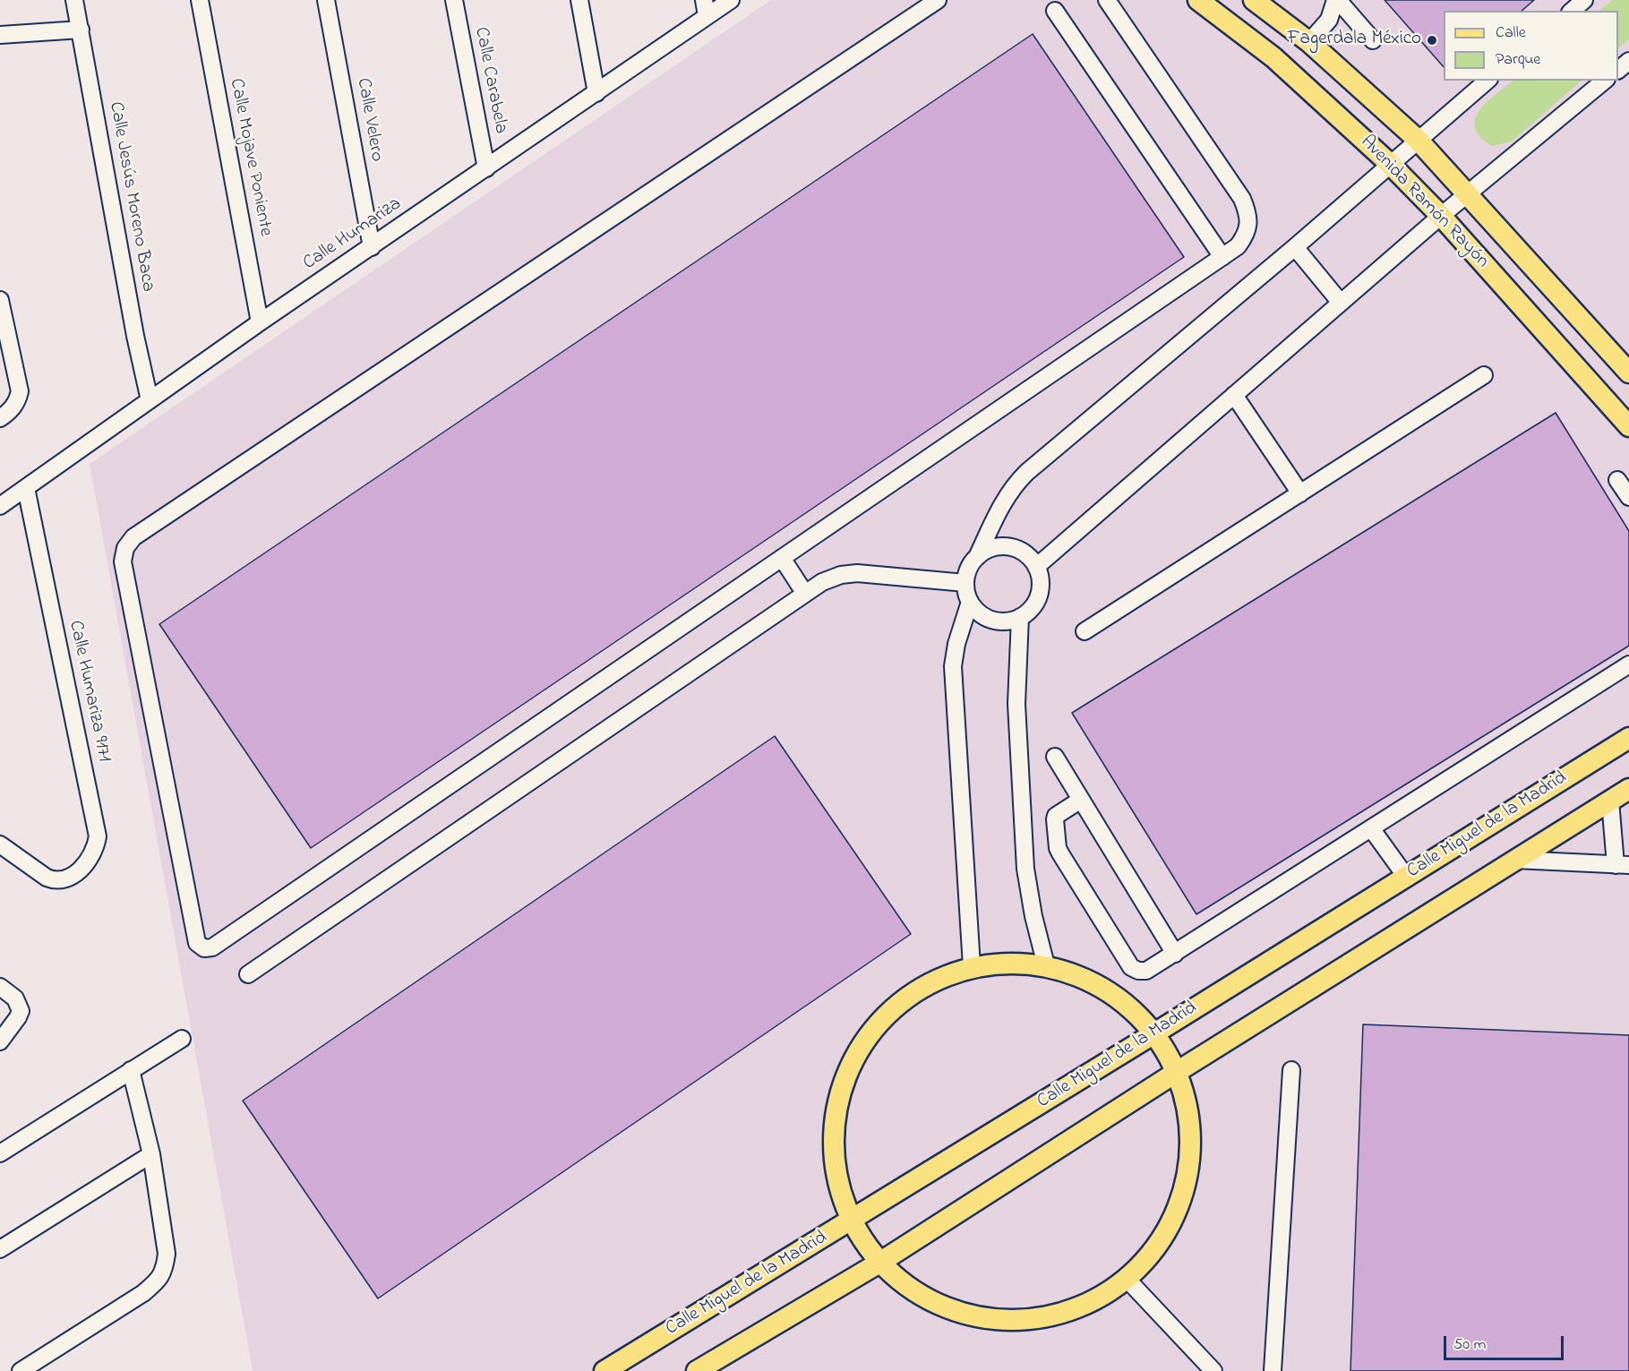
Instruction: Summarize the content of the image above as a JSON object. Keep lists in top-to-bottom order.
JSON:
{
  "streets": {
    "main road": ["Avenida Ramón Rayón", "Calle Miguel de la Madrid"],
    "street": [
      "Calle Carabela",
      "Calle Velero",
      "Calle Mojave Poniente",
      "Calle Jesús Moreno Baca",
      "Calle Humariza",
      "Calle Humariza 9171"
    ]
  },
  "crossings": [
    ["Calle Carabela", "Calle Humariza"],
    ["Calle Velero", "Calle Humariza"],
    ["Calle Mojave Poniente", "Calle Humariza"],
    ["Calle Jesús Moreno Baca", "Calle Humariza"],
    ["Calle Humariza", "Calle Humariza 9171"]
  ],
  "places": ["Fagerdala México"],
  "legend": ["Calle", "Parque"],
  "scale_bar": "50 m"
}
